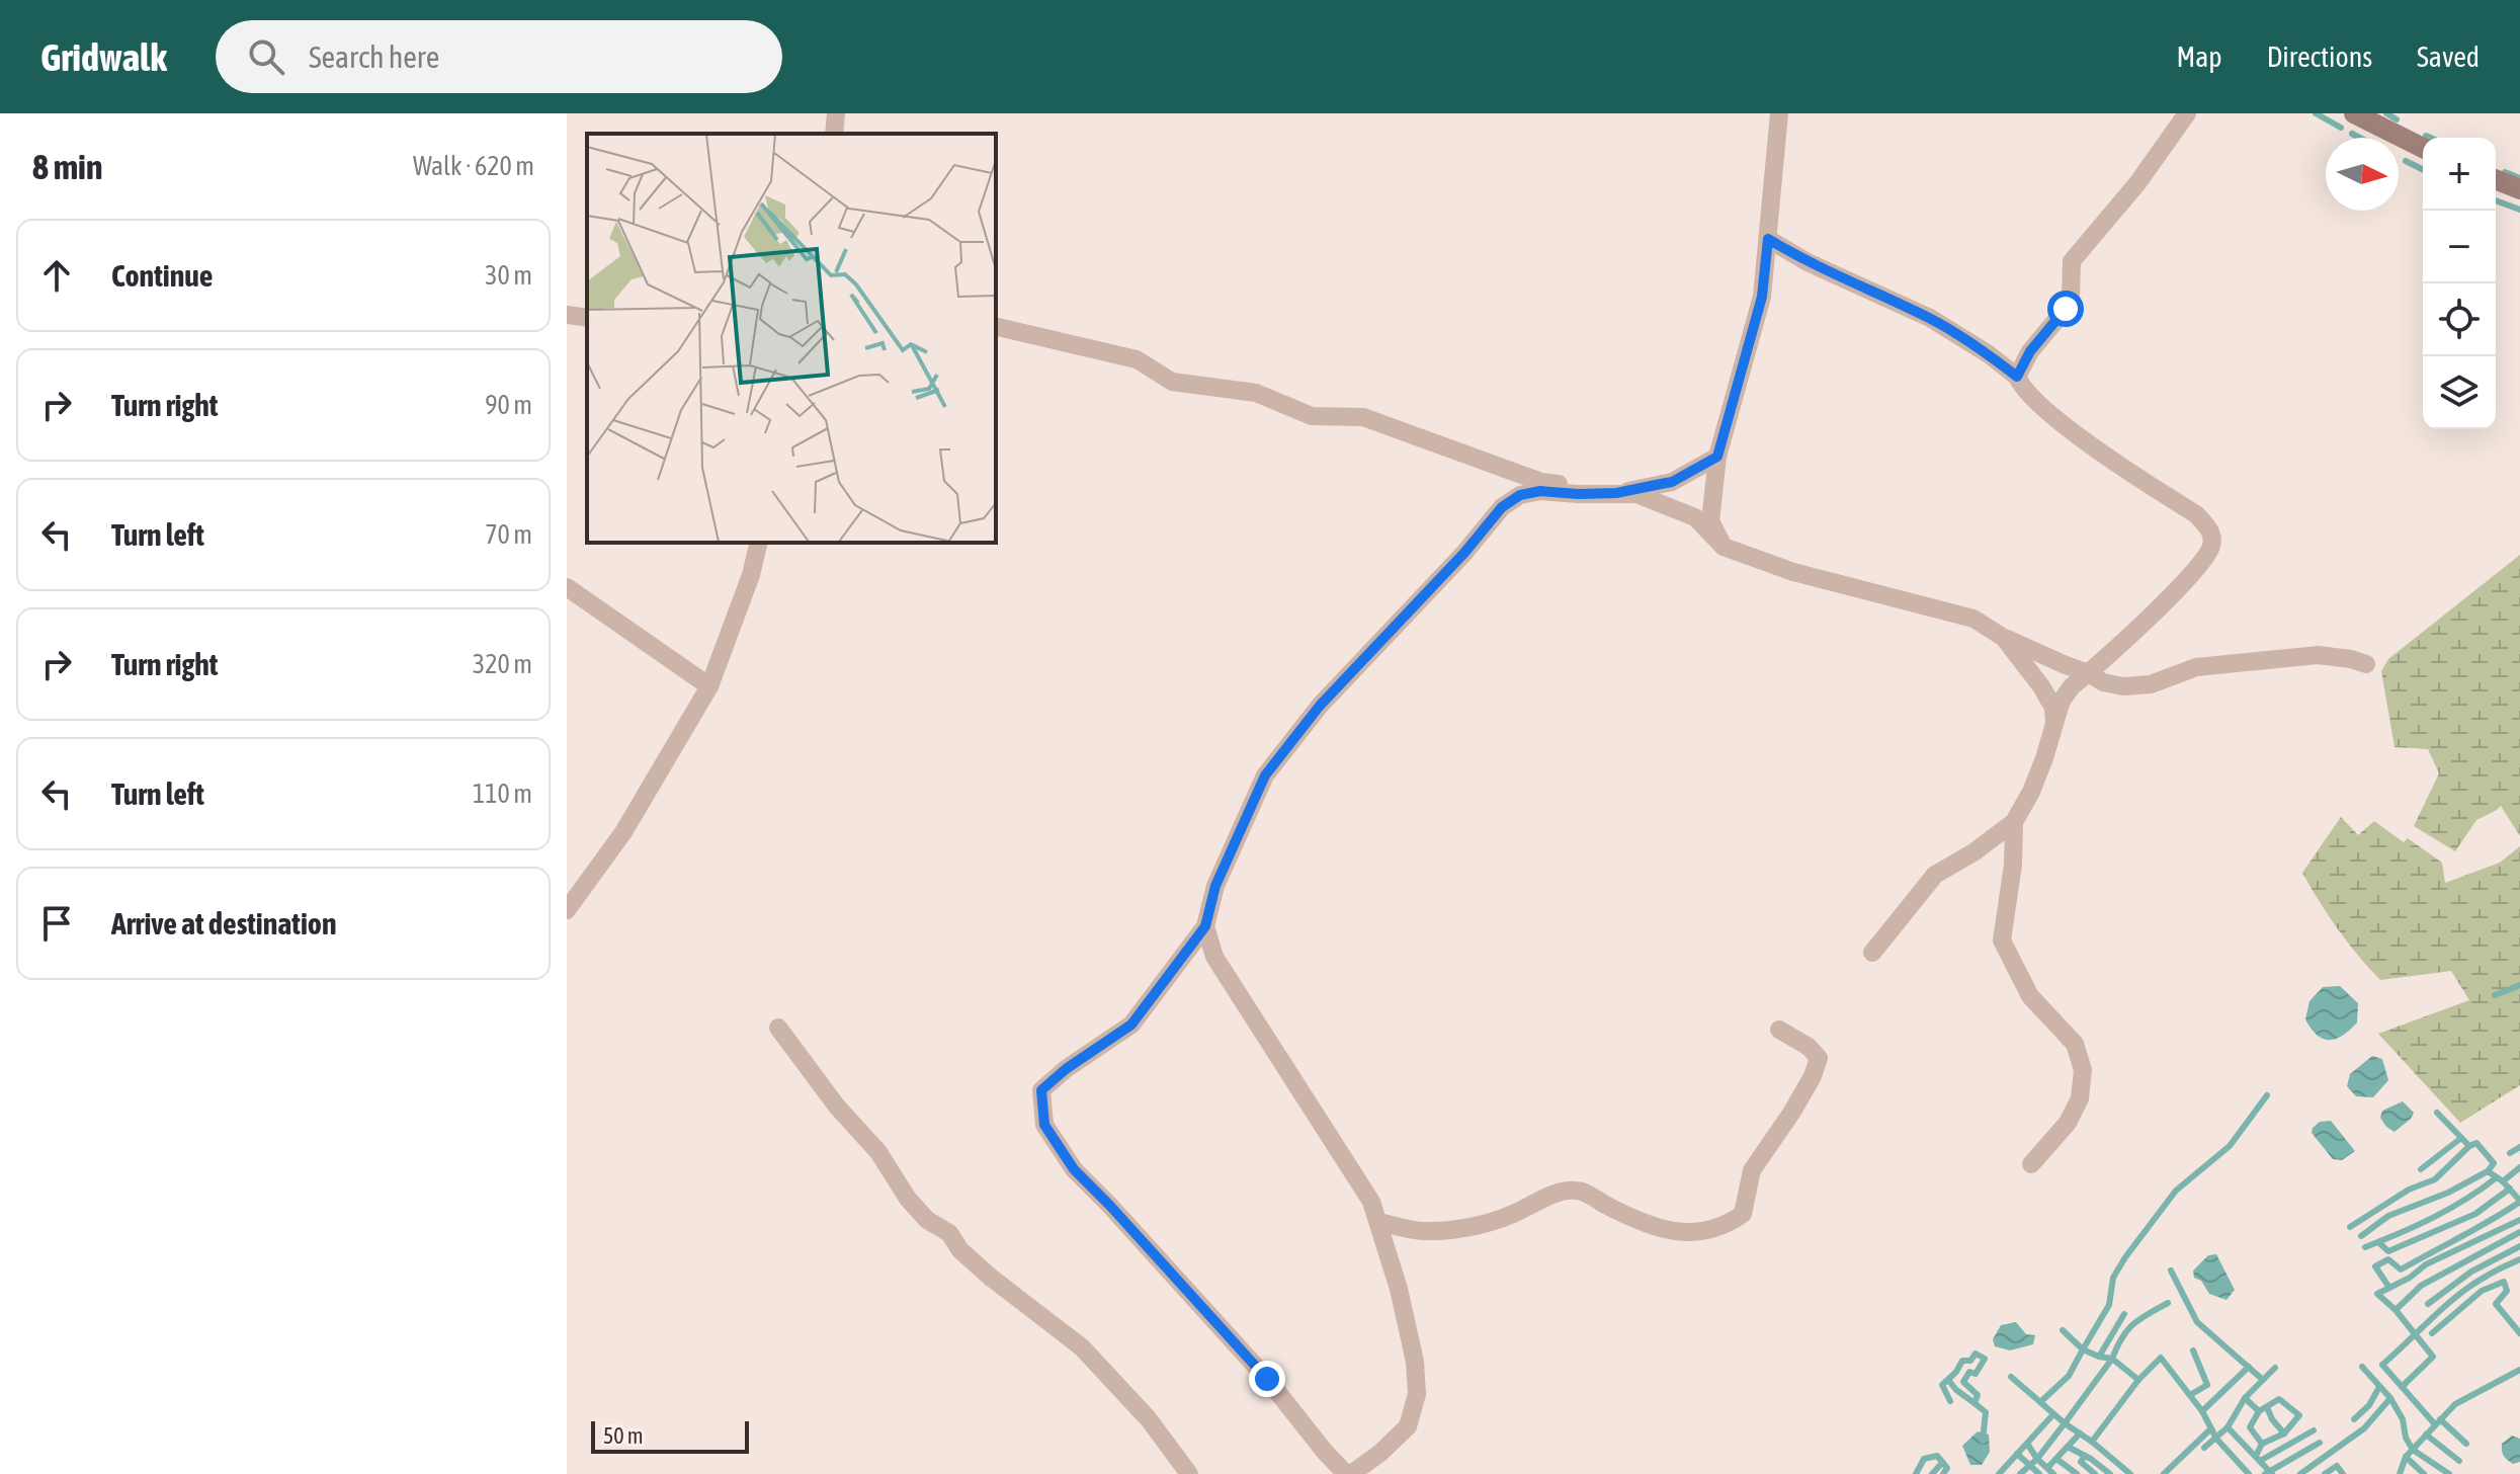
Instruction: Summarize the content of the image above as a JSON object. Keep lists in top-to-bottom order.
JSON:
{
  "scale_bar": "50 m",
  "north": "right",
  "page": {
    "header": "Gridwalk",
    "search": "Search here",
    "nav": ["Map", "Directions", "Saved"],
    "heading": ["8 min", "Walk · 620 m"],
    "map_buttons": ["+", "−"],
    "list": [
      ["Continue", "30 m"],
      ["Turn right", "90 m"],
      ["Turn left", "70 m"],
      ["Turn right", "320 m"],
      ["Turn left", "110 m"],
      "Arrive at destination"
    ],
    "scale": "50 m"
  }
}
